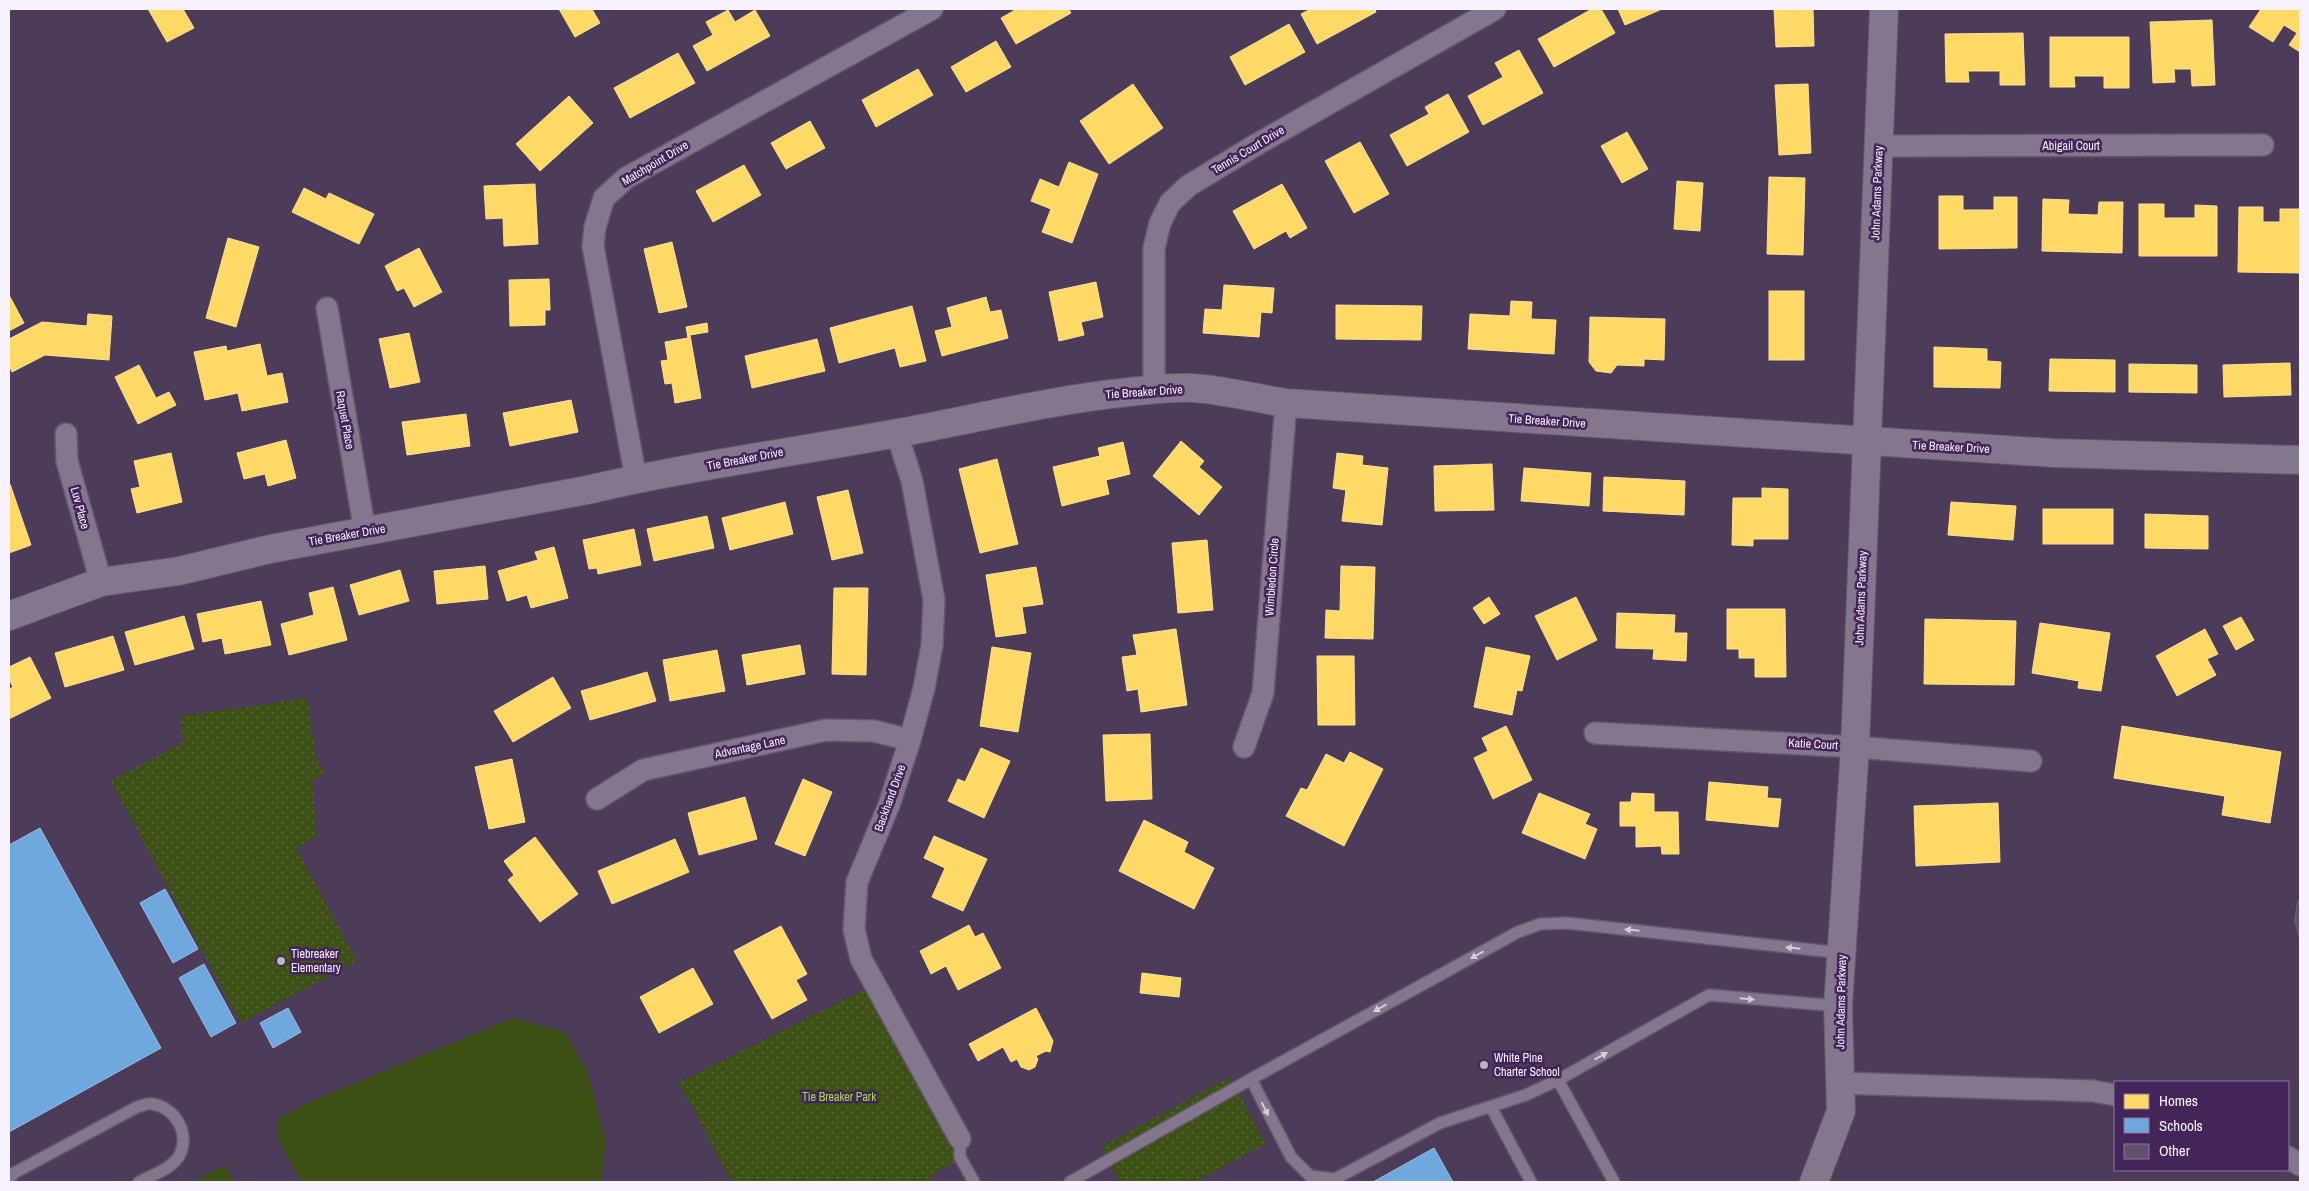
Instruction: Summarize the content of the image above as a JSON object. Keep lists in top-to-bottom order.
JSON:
{
  "streets": {
    "street": [
      "Abigail Court",
      "Tennis Court Drive",
      "Matchpoint Drive",
      "John Adams Parkway",
      "Tie Breaker Drive",
      "Raquet Place",
      "Luv Place",
      "Wimbledon Circle",
      "Katie Court",
      "Advantage Lane",
      "Backhand Drive"
    ]
  },
  "crossings": [
    ["Abigail Court", "John Adams Parkway"],
    ["Tennis Court Drive", "Tie Breaker Drive"],
    ["Matchpoint Drive", "Tie Breaker Drive"],
    ["John Adams Parkway", "Tie Breaker Drive"],
    ["John Adams Parkway", "Katie Court"],
    ["Tie Breaker Drive", "Raquet Place"],
    ["Tie Breaker Drive", "Luv Place"],
    ["Tie Breaker Drive", "Wimbledon Circle"],
    ["Tie Breaker Drive", "Backhand Drive"],
    ["Advantage Lane", "Backhand Drive"]
  ],
  "parks": ["Tie Breaker Park"],
  "places": ["Tiebreaker Elementary", "White Pine Charter School"],
  "legend": ["Homes", "Schools", "Other"]
}
